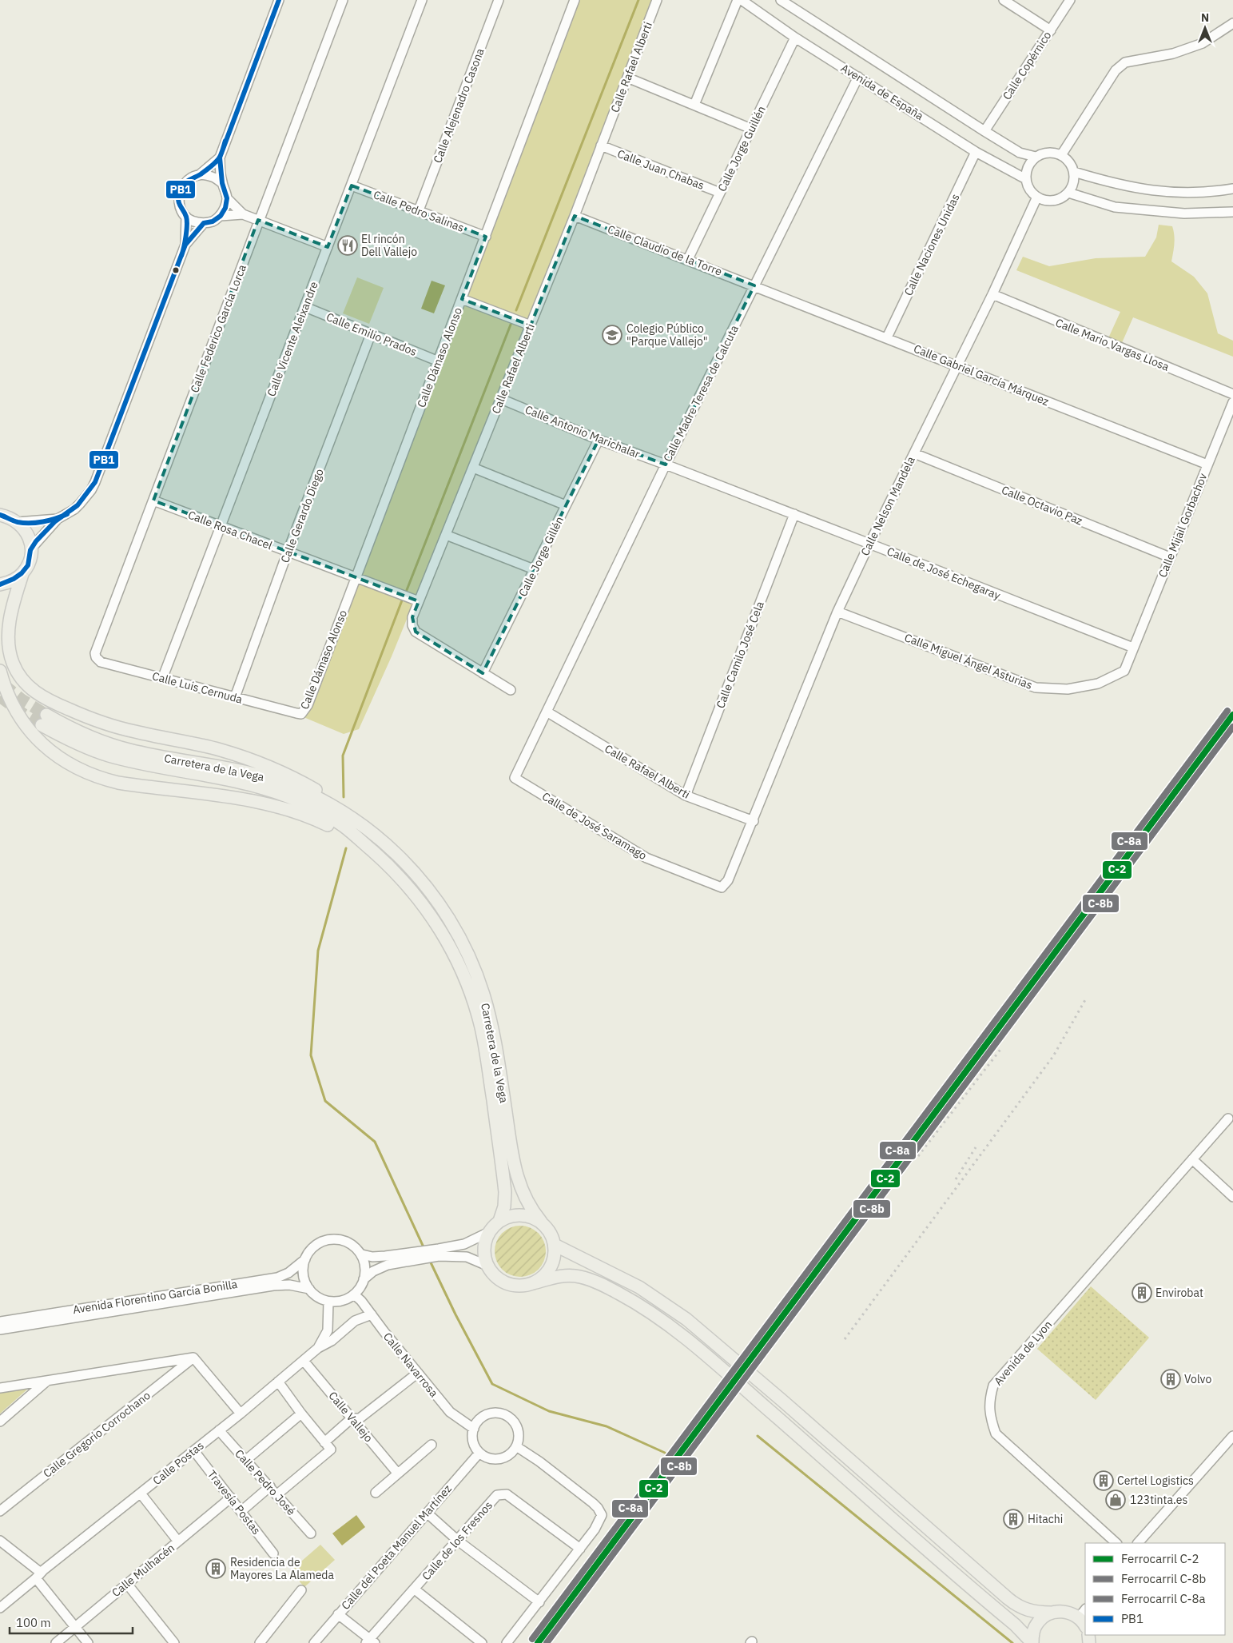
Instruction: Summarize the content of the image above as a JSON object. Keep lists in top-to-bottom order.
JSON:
{
  "streets": {
    "main road": ["Carretera de la Vega"],
    "street": [
      "Calle Copérnico",
      "Calle Rafael Alberti",
      "Avenida de España",
      "Calle Alejenadro Casona",
      "Calle Jorge Guillén",
      "Calle Juan Chabas",
      "Calle Pedro Salinas",
      "Calle Naciones Unidas",
      "Calle Claudio de la Torre",
      "Calle Federico García Lorca",
      "Calle Emilio Prados",
      "Calle Vicente Aleixandre",
      "Calle Mario Vargas Llosa",
      "Calle Dámaso Alonso",
      "Calle Gabriel García Márquez",
      "Calle Madre Teresa de Calcuta",
      "Calle Antonio Marichalar",
      "Calle Octavio Paz",
      "Calle Nelson Mandela",
      "Calle Gerardo Diego",
      "Calle Mijail Gorbachov",
      "Calle Rosa Chacel",
      "Calle Jorge Gillén",
      "Calle de José Echegaray",
      "Calle Camilo José Cela",
      "Calle Miguel Ángel Asturias",
      "Calle Luis Cernuda",
      "Calle de José Saramago",
      "Avenida Florentino García Bonilla",
      "Avenida de Lyon",
      "Calle Navarrosa",
      "Calle Vallejo",
      "Calle Gregorio Corrochano",
      "Calle Postas",
      "Calle Pedro José",
      "Travesía Postas",
      "Calle de los Fresnos",
      "Calle del Poeta Manuel Martínez",
      "Calle Mulhacén"
    ]
  },
  "crossings": [
    ["Calle Copérnico", "Avenida de España"],
    ["Calle Rafael Alberti", "Calle Juan Chabas"],
    ["Calle Rafael Alberti", "Calle Claudio de la Torre"],
    ["Calle Rafael Alberti", "Calle Madre Teresa de Calcuta"],
    ["Calle Rafael Alberti", "Calle Antonio Marichalar"],
    ["Calle Rafael Alberti", "Calle Nelson Mandela"],
    ["Calle Rafael Alberti", "Calle Rosa Chacel"],
    ["Calle Rafael Alberti", "Calle Jorge Gillén"],
    ["Calle Rafael Alberti", "Calle Camilo José Cela"],
    ["Calle Rafael Alberti", "Calle de José Saramago"],
    ["Avenida de España", "Calle Jorge Guillén"],
    ["Avenida de España", "Calle Naciones Unidas"],
    ["Avenida de España", "Calle Madre Teresa de Calcuta"],
    ["Avenida de España", "Calle Nelson Mandela"],
    ["Calle Alejenadro Casona", "Calle Pedro Salinas"],
    ["Calle Jorge Guillén", "Calle Juan Chabas"],
    ["Calle Jorge Guillén", "Calle Claudio de la Torre"],
    ["Calle Pedro Salinas", "Calle Vicente Aleixandre"],
    ["Calle Pedro Salinas", "Calle Dámaso Alonso"],
    ["Calle Naciones Unidas", "Calle Gabriel García Márquez"],
    ["Calle Claudio de la Torre", "Calle Gabriel García Márquez"],
    ["Calle Claudio de la Torre", "Calle Madre Teresa de Calcuta"],
    ["Calle Federico García Lorca", "Calle Rosa Chacel"],
    ["Calle Federico García Lorca", "Calle Luis Cernuda"],
    ["Calle Emilio Prados", "Calle Vicente Aleixandre"],
    ["Calle Emilio Prados", "Calle Dámaso Alonso"],
    ["Calle Emilio Prados", "Calle Gerardo Diego"],
    ["Calle Vicente Aleixandre", "Calle Rosa Chacel"],
    ["Calle Vicente Aleixandre", "Calle Luis Cernuda"],
    ["Calle Mario Vargas Llosa", "Calle Nelson Mandela"],
    ["Calle Dámaso Alonso", "Calle Rosa Chacel"],
    ["Calle Dámaso Alonso", "Calle Luis Cernuda"],
    ["Calle Gabriel García Márquez", "Calle Madre Teresa de Calcuta"],
    ["Calle Gabriel García Márquez", "Calle Nelson Mandela"],
    ["Calle Gabriel García Márquez", "Calle Mijail Gorbachov"],
    ["Calle Madre Teresa de Calcuta", "Calle Antonio Marichalar"],
    ["Calle Madre Teresa de Calcuta", "Calle de José Echegaray"],
    ["Calle Madre Teresa de Calcuta", "Calle de José Saramago"],
    ["Calle Antonio Marichalar", "Calle Jorge Gillén"],
    ["Calle Antonio Marichalar", "Calle de José Echegaray"],
    ["Calle Octavio Paz", "Calle Nelson Mandela"],
    ["Calle Octavio Paz", "Calle Mijail Gorbachov"],
    ["Calle Nelson Mandela", "Calle de José Echegaray"],
    ["Calle Nelson Mandela", "Calle Miguel Ángel Asturias"],
    ["Calle Nelson Mandela", "Calle de José Saramago"],
    ["Calle Gerardo Diego", "Calle Rosa Chacel"],
    ["Calle Gerardo Diego", "Calle Luis Cernuda"],
    ["Calle Mijail Gorbachov", "Calle de José Echegaray"],
    ["Calle Mijail Gorbachov", "Calle Miguel Ángel Asturias"],
    ["Calle de José Echegaray", "Calle Camilo José Cela"],
    ["Calle de José Echegaray", "Calle Miguel Ángel Asturias"],
    ["Avenida Florentino García Bonilla", "Calle Navarrosa"],
    ["Avenida Florentino García Bonilla", "Calle Postas"],
    ["Calle Navarrosa", "Calle Postas"],
    ["Calle Navarrosa", "Calle del Poeta Manuel Martínez"],
    ["Calle Vallejo", "Calle Postas"],
    ["Calle Postas", "Calle Pedro José"],
    ["Calle Postas", "Travesía Postas"],
    ["Travesía Postas", "Calle Mulhacén"]
  ],
  "places": {
    "restaurant": ["El rincón Dell Vallejo"],
    "school or university": ["Colegio Público \"Parque Vallejo\""],
    "building": [
      "Envirobat",
      "Volvo",
      "Certel Logistics",
      "Hitachi",
      "Residencia de Mayores La Alameda"
    ],
    "shop": ["123tinta.es"]
  },
  "lines": [
    "transit line PB1",
    "rail line C-8a",
    "rail line C-2",
    "rail line C-8b"
  ],
  "legend": [
    "Ferrocarril C-2",
    "Ferrocarril C-8b",
    "Ferrocarril C-8a",
    "PB1"
  ],
  "scale_bar": "100 m",
  "north": "top"
}
